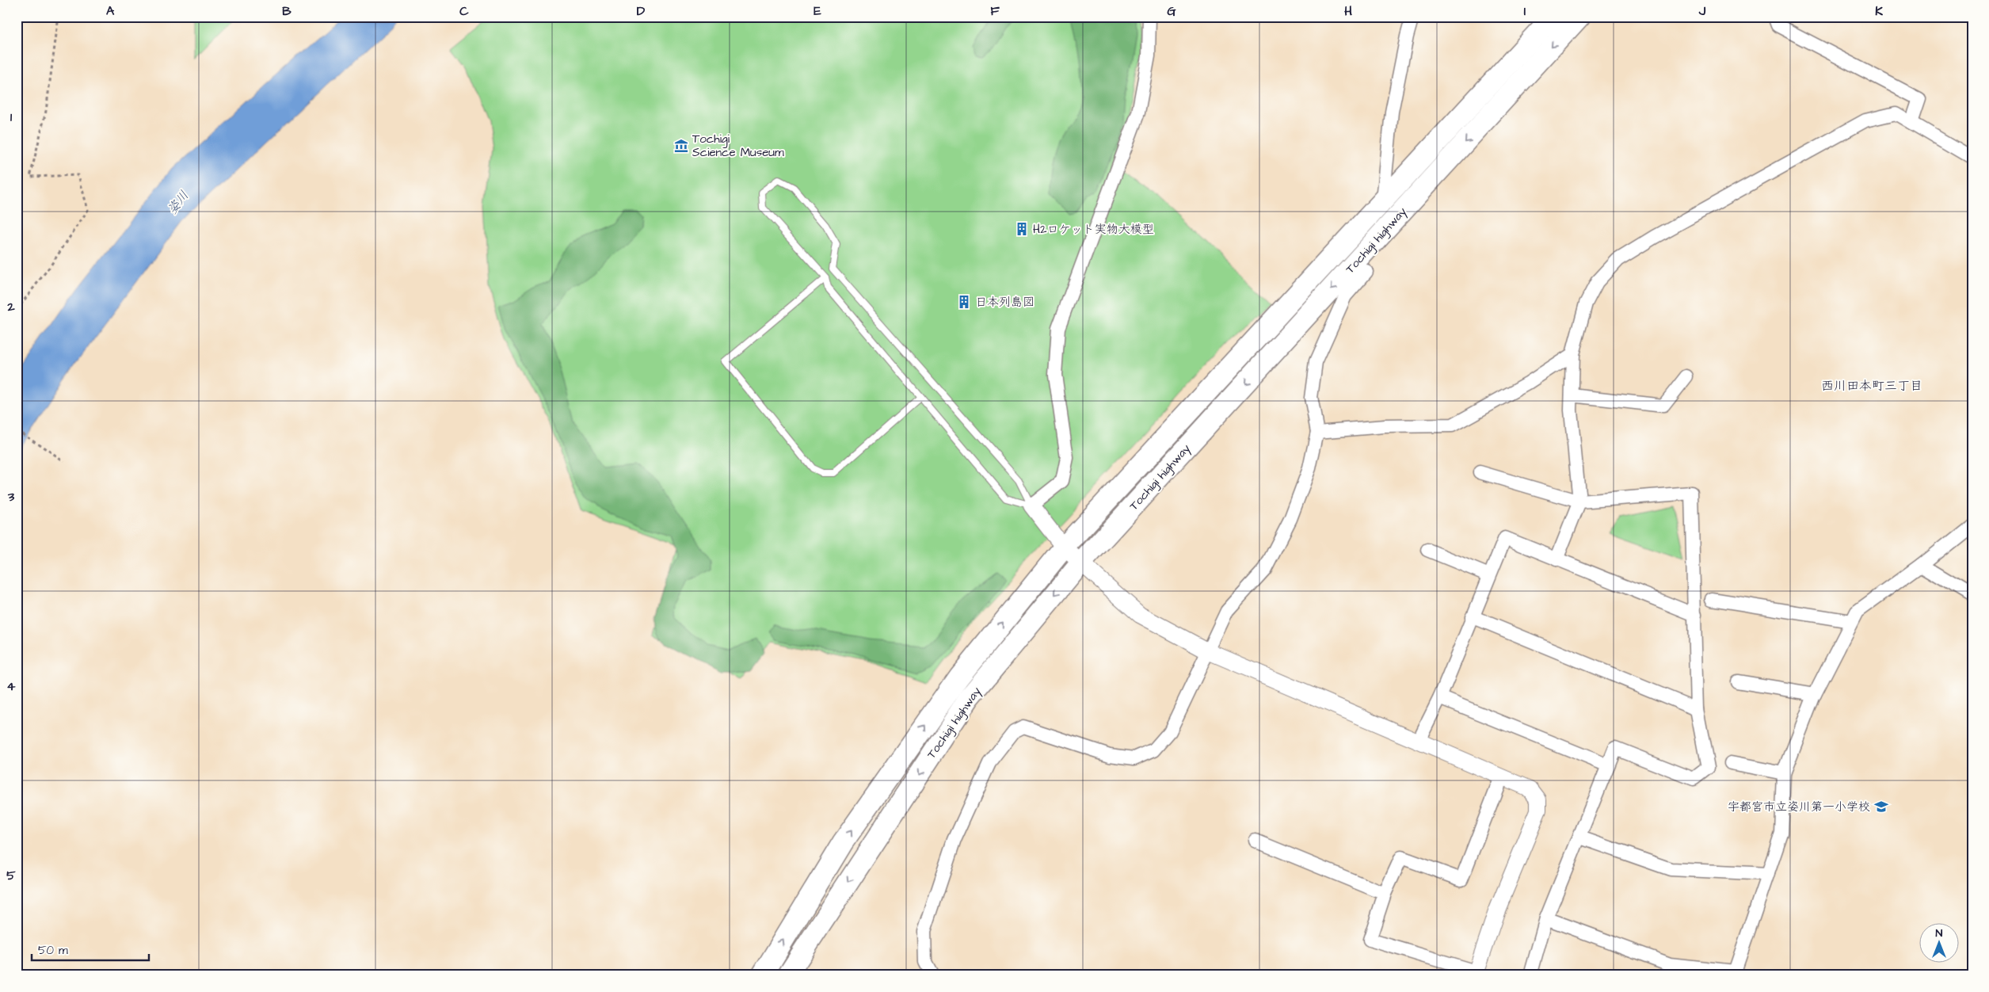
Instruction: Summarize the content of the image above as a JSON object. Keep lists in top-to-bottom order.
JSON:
{
  "streets": {
    "highway": ["Tochigi highway"]
  },
  "districts": ["西川田本町三丁目"],
  "water": ["姿川"],
  "places": {
    "museum": ["Tochigi Science Museum"],
    "building": ["H2ロケット実物大模型", "日本列島図"],
    "school or university": ["宇都宮市立姿川第一小学校"]
  },
  "scale_bar": "50 m",
  "north": "top",
  "grid": {
    "columns": [
      "A",
      "B",
      "C",
      "D",
      "E",
      "F",
      "G",
      "H",
      "I",
      "J",
      "K"
    ],
    "rows": [
      "1",
      "2",
      "3",
      "4",
      "5"
    ]
  }
}
